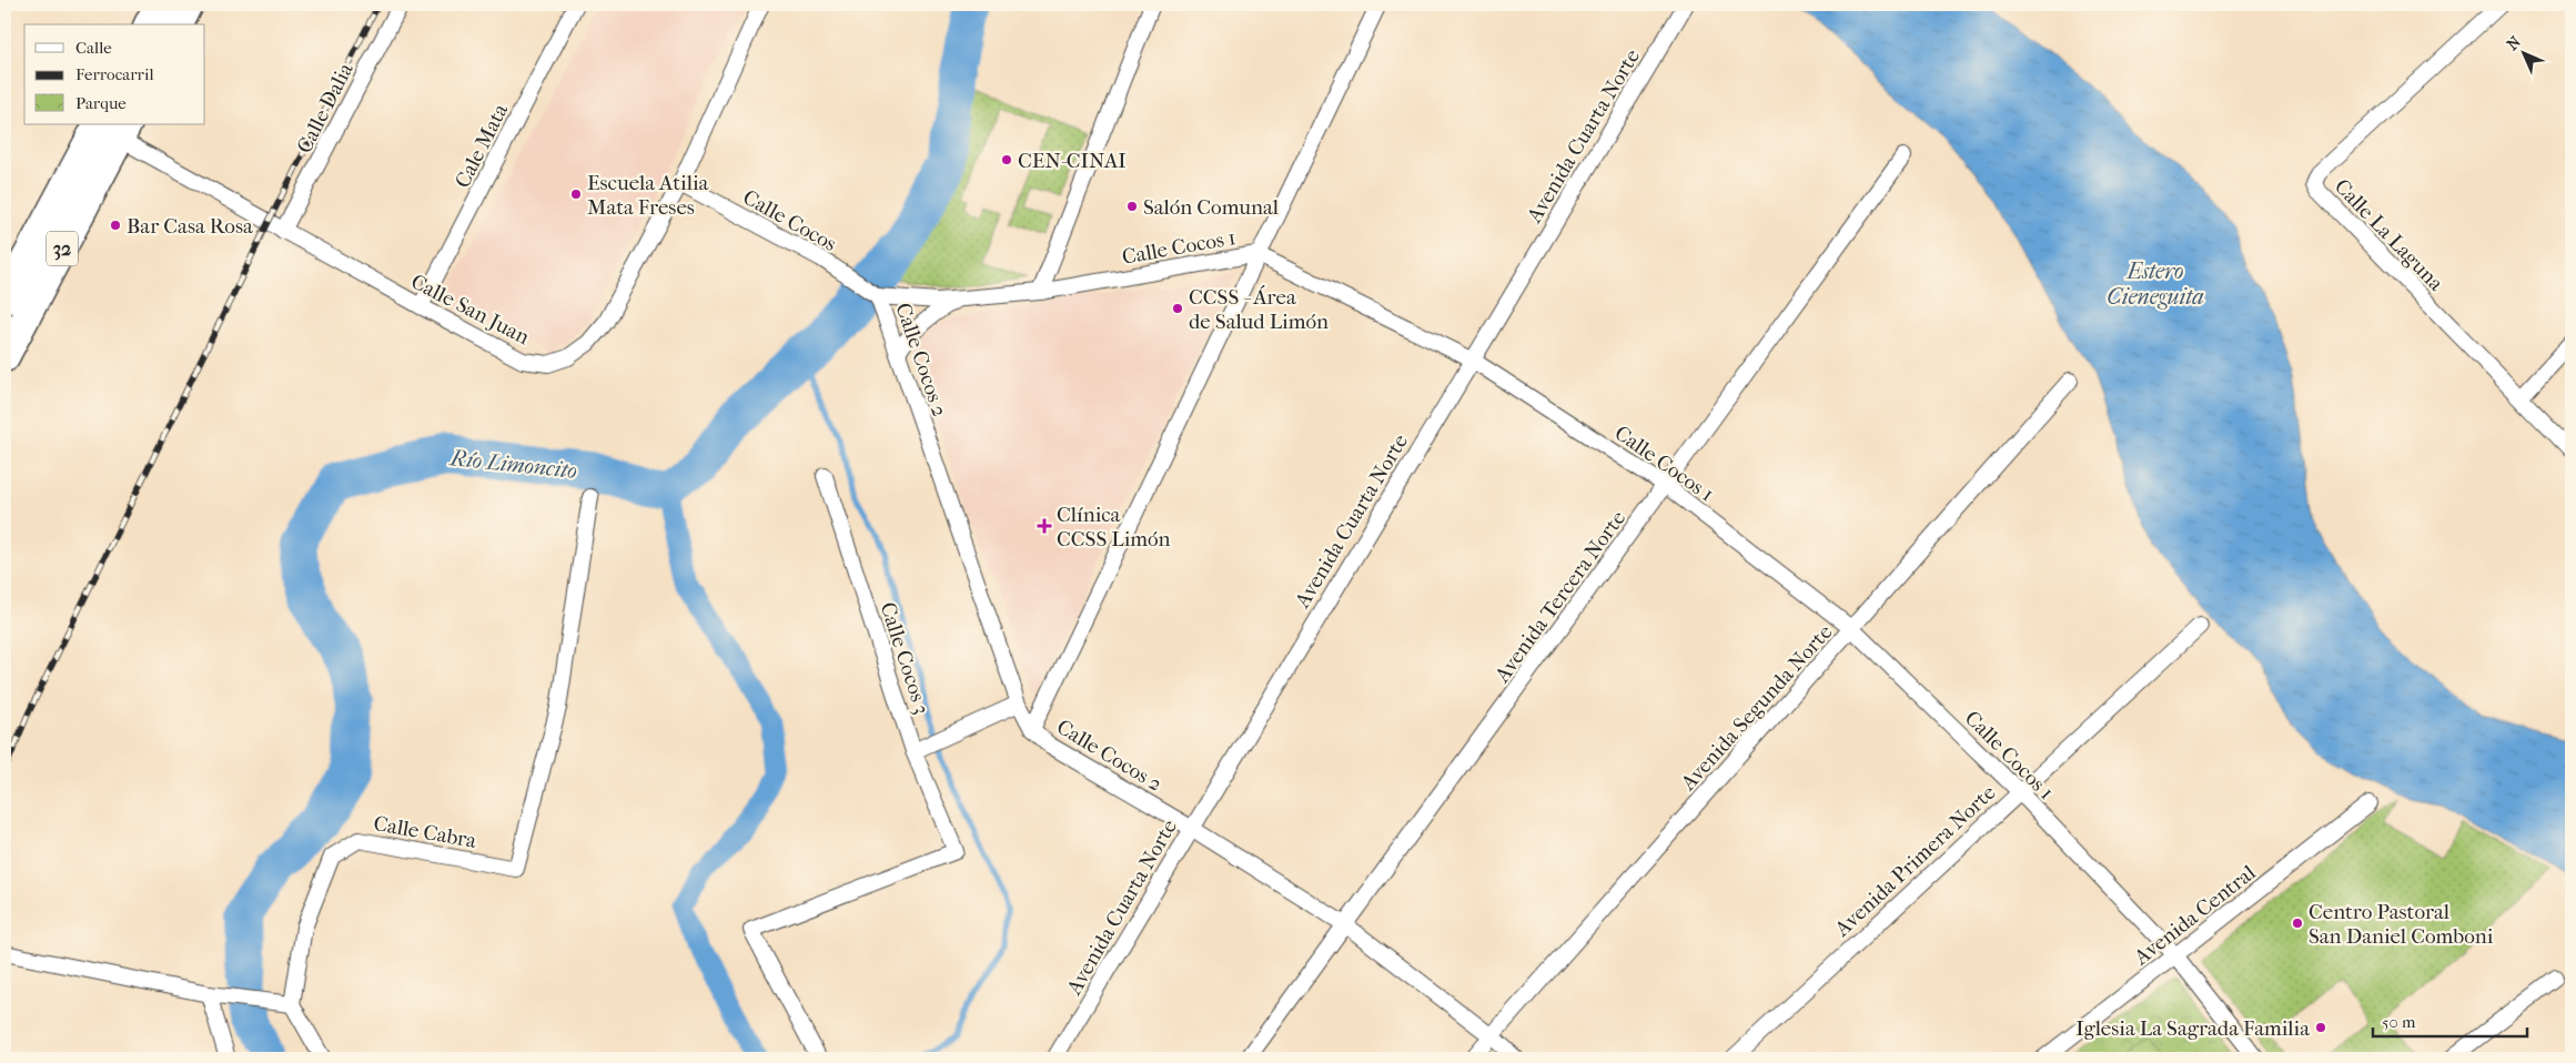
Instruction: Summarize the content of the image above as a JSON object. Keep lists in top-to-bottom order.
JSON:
{
  "streets": {
    "highway": ["32"],
    "street": [
      "Calle Dalia",
      "Avenida Cuarta Norte",
      "Cale Mata",
      "Calle Cocos",
      "Calle La Laguna",
      "Calle Cocos 1",
      "Calle San Juan",
      "Calle Cocos 2",
      "Avenida Tercera Norte",
      "Calle Cocos 3",
      "Avenida Segunda Norte",
      "Calle Cabra",
      "Avenida Primera Norte",
      "Avenida Central"
    ]
  },
  "crossings": [
    ["Calle Dalia", "Calle San Juan"],
    ["Avenida Cuarta Norte", "Calle Cocos 1"],
    ["Avenida Cuarta Norte", "Calle Cocos 2"],
    ["Cale Mata", "Calle San Juan"],
    ["Calle Cocos", "Calle Cocos 1"],
    ["Calle Cocos", "Calle San Juan"],
    ["Calle Cocos", "Calle Cocos 2"],
    ["Calle Cocos 1", "Calle Cocos 2"],
    ["Calle Cocos 1", "Avenida Tercera Norte"],
    ["Calle Cocos 1", "Avenida Segunda Norte"],
    ["Calle Cocos 1", "Avenida Primera Norte"],
    ["Calle Cocos 1", "Avenida Central"],
    ["32", "Calle San Juan"],
    ["Calle Cocos 2", "Avenida Tercera Norte"],
    ["Calle Cocos 2", "Avenida Segunda Norte"]
  ],
  "water": ["Estero Cieneguita", "Río Limoncito"],
  "places": {
    "other": [
      "CEN-CINAI",
      "Escuela Atilia Mata Freses",
      "Salón Comunal",
      "Bar Casa Rosa",
      "CCSS - Área de Salud Limón",
      "Centro Pastoral San Daniel Comboni",
      "Iglesia La Sagrada Familia"
    ],
    "health": ["Clínica CCSS Limón"]
  },
  "legend": ["Calle", "Ferrocarril", "Parque"],
  "scale_bar": "50 m",
  "north": "top left"
}
